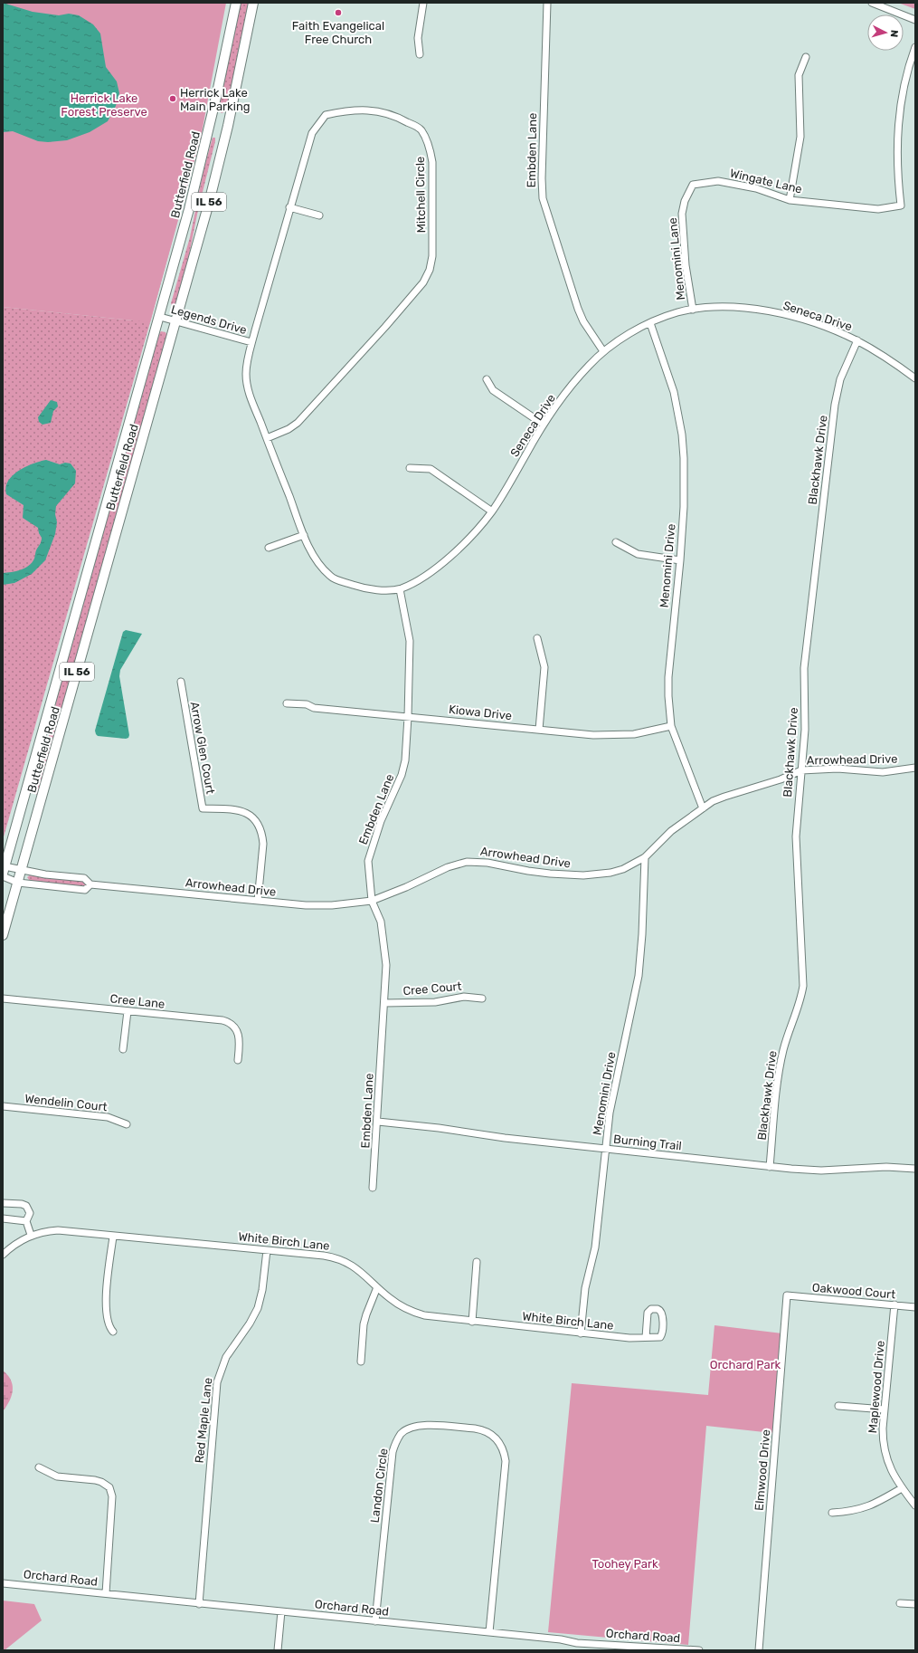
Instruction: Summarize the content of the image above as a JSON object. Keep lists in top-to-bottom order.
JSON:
{
  "streets": {
    "main road": ["Butterfield Road", "IL 56"],
    "street": [
      "Embden Lane",
      "Wingate Lane",
      "Mitchell Circle",
      "Menomini Lane",
      "Seneca Drive",
      "Legends Drive",
      "Blackhawk Drive",
      "Menomini Drive",
      "Kiowa Drive",
      "Arrow Glen Court",
      "Arrowhead Drive",
      "Cree Court",
      "Cree Lane",
      "Wendelin Court",
      "Burning Trail",
      "White Birch Lane",
      "Oakwood Court",
      "Maplewood Drive",
      "Red Maple Lane",
      "Elmwood Drive",
      "Landon Circle",
      "Orchard Road"
    ]
  },
  "crossings": [
    ["Embden Lane", "Seneca Drive"],
    ["Embden Lane", "Kiowa Drive"],
    ["Embden Lane", "Arrowhead Drive"],
    ["Embden Lane", "Cree Court"],
    ["Embden Lane", "Burning Trail"],
    ["Butterfield Road", "Legends Drive"],
    ["Butterfield Road", "Arrowhead Drive"],
    ["Wingate Lane", "Menomini Lane"],
    ["Mitchell Circle", "Seneca Drive"],
    ["Mitchell Circle", "Legends Drive"],
    ["Menomini Lane", "Seneca Drive"],
    ["Seneca Drive", "Blackhawk Drive"],
    ["Seneca Drive", "Menomini Drive"],
    ["Blackhawk Drive", "Arrowhead Drive"],
    ["Blackhawk Drive", "Burning Trail"],
    ["Menomini Drive", "Kiowa Drive"],
    ["Menomini Drive", "Arrowhead Drive"],
    ["Menomini Drive", "Burning Trail"],
    ["Menomini Drive", "White Birch Lane"],
    ["Arrow Glen Court", "Arrowhead Drive"],
    ["White Birch Lane", "Red Maple Lane"],
    ["Oakwood Court", "Maplewood Drive"],
    ["Oakwood Court", "Elmwood Drive"],
    ["Red Maple Lane", "Orchard Road"],
    ["Landon Circle", "Orchard Road"]
  ],
  "parks": ["Herrick Lake Forest Preserve", "Orchard Park", "Toohey Park"],
  "places": ["Faith Evangelical Free Church", "Herrick Lake Main Parking"],
  "north": "right"
}
